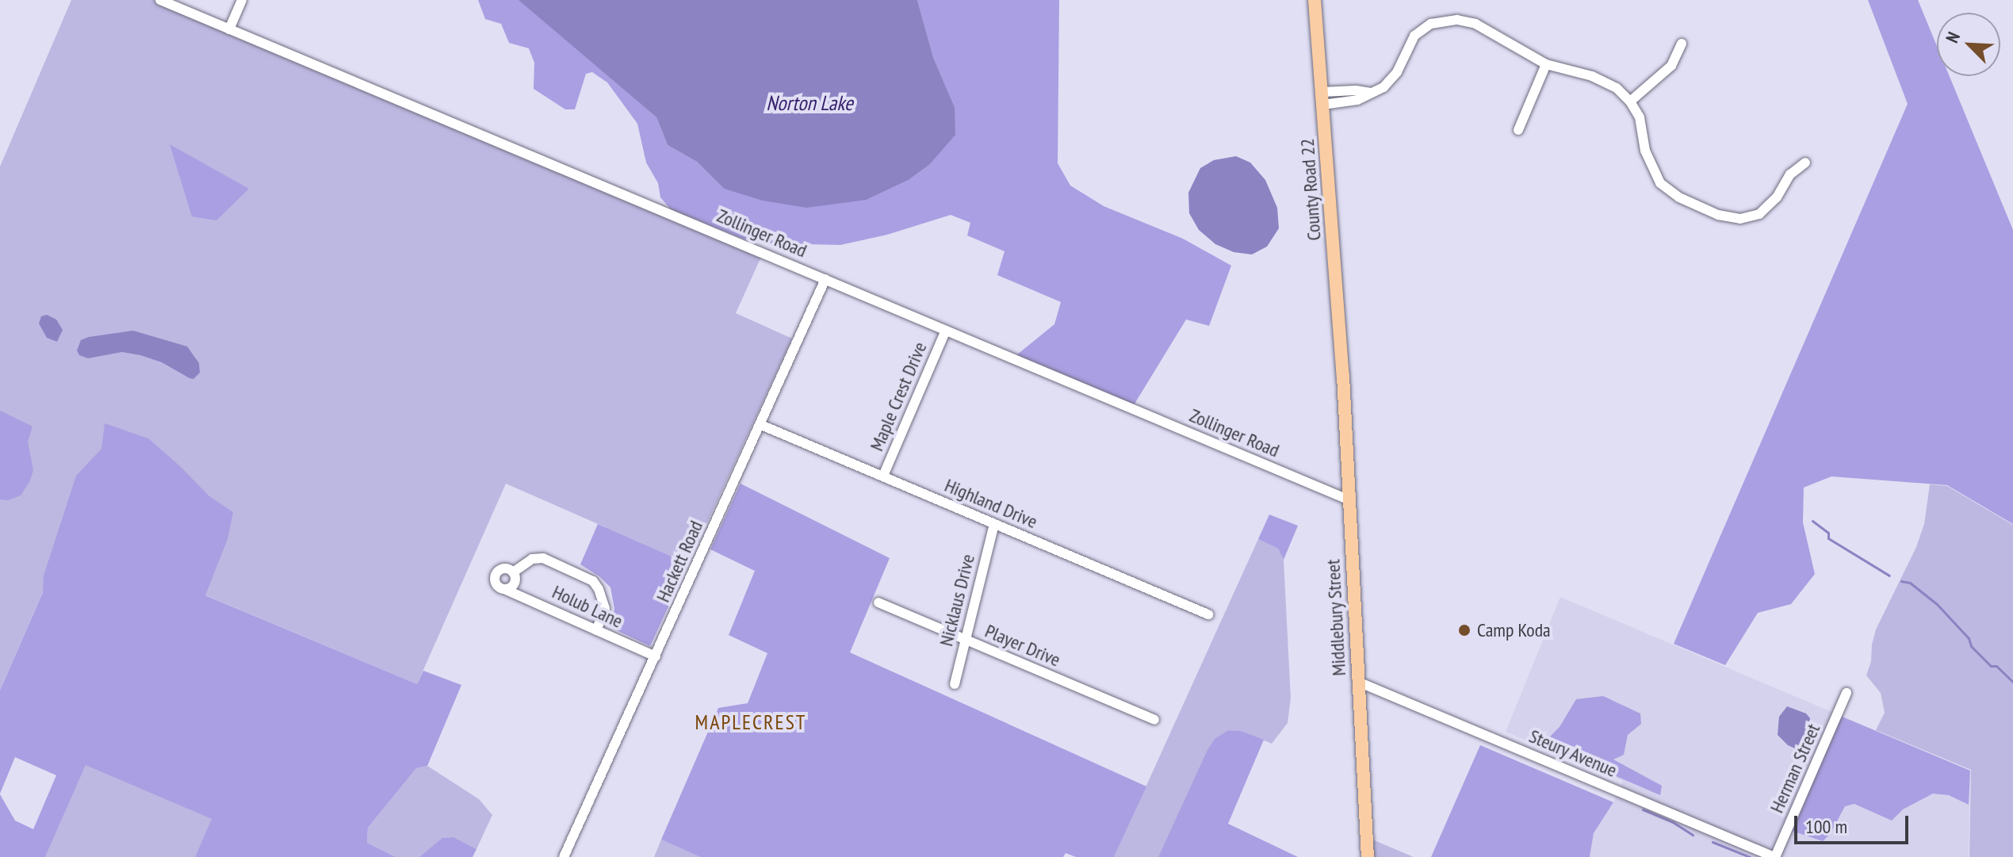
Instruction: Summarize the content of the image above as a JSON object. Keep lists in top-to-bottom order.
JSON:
{
  "streets": {
    "main road": ["County Road 22", "Middlebury Street"],
    "street": [
      "Zollinger Road",
      "Maple Crest Drive",
      "Highland Drive",
      "Hackett Road",
      "Nicklaus Drive",
      "Holub Lane",
      "Player Drive",
      "Steury Avenue",
      "Herman Street"
    ]
  },
  "crossings": [
    ["County Road 22", "Middlebury Street"],
    ["Zollinger Road", "Maple Crest Drive"],
    ["Zollinger Road", "Hackett Road"],
    ["Zollinger Road", "Middlebury Street"],
    ["Maple Crest Drive", "Highland Drive"],
    ["Highland Drive", "Hackett Road"],
    ["Highland Drive", "Nicklaus Drive"],
    ["Hackett Road", "Holub Lane"],
    ["Nicklaus Drive", "Player Drive"],
    ["Middlebury Street", "Steury Avenue"],
    ["Steury Avenue", "Herman Street"]
  ],
  "districts": ["MAPLECREST"],
  "water": ["Norton Lake"],
  "places": ["Camp Koda"],
  "scale_bar": "100 m",
  "north": "top left"
}
